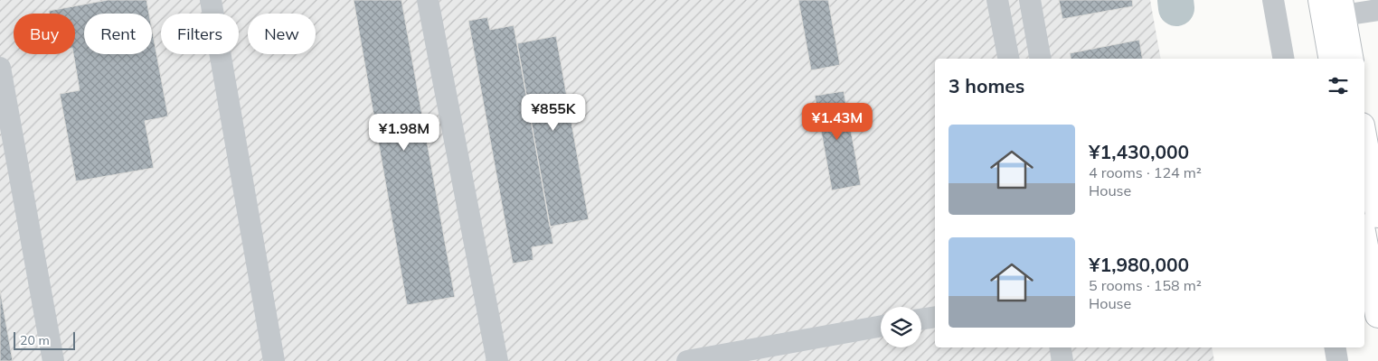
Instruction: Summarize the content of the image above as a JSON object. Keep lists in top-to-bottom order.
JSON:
{
  "scale_bar": "20 m",
  "page": {
    "chip": [
      "Buy",
      "Rent",
      "Filters",
      "New"
    ],
    "heading": "3 homes",
    "price": ["¥855K", "¥1.43M", "¥1.98M"],
    "list": [
      {
        "name": "¥1,430,000",
        "note": "4 rooms · 124 m² · House"
      },
      {
        "name": "¥1,980,000",
        "note": "5 rooms · 158 m² · House"
      }
    ],
    "scale": "20 m"
  }
}
